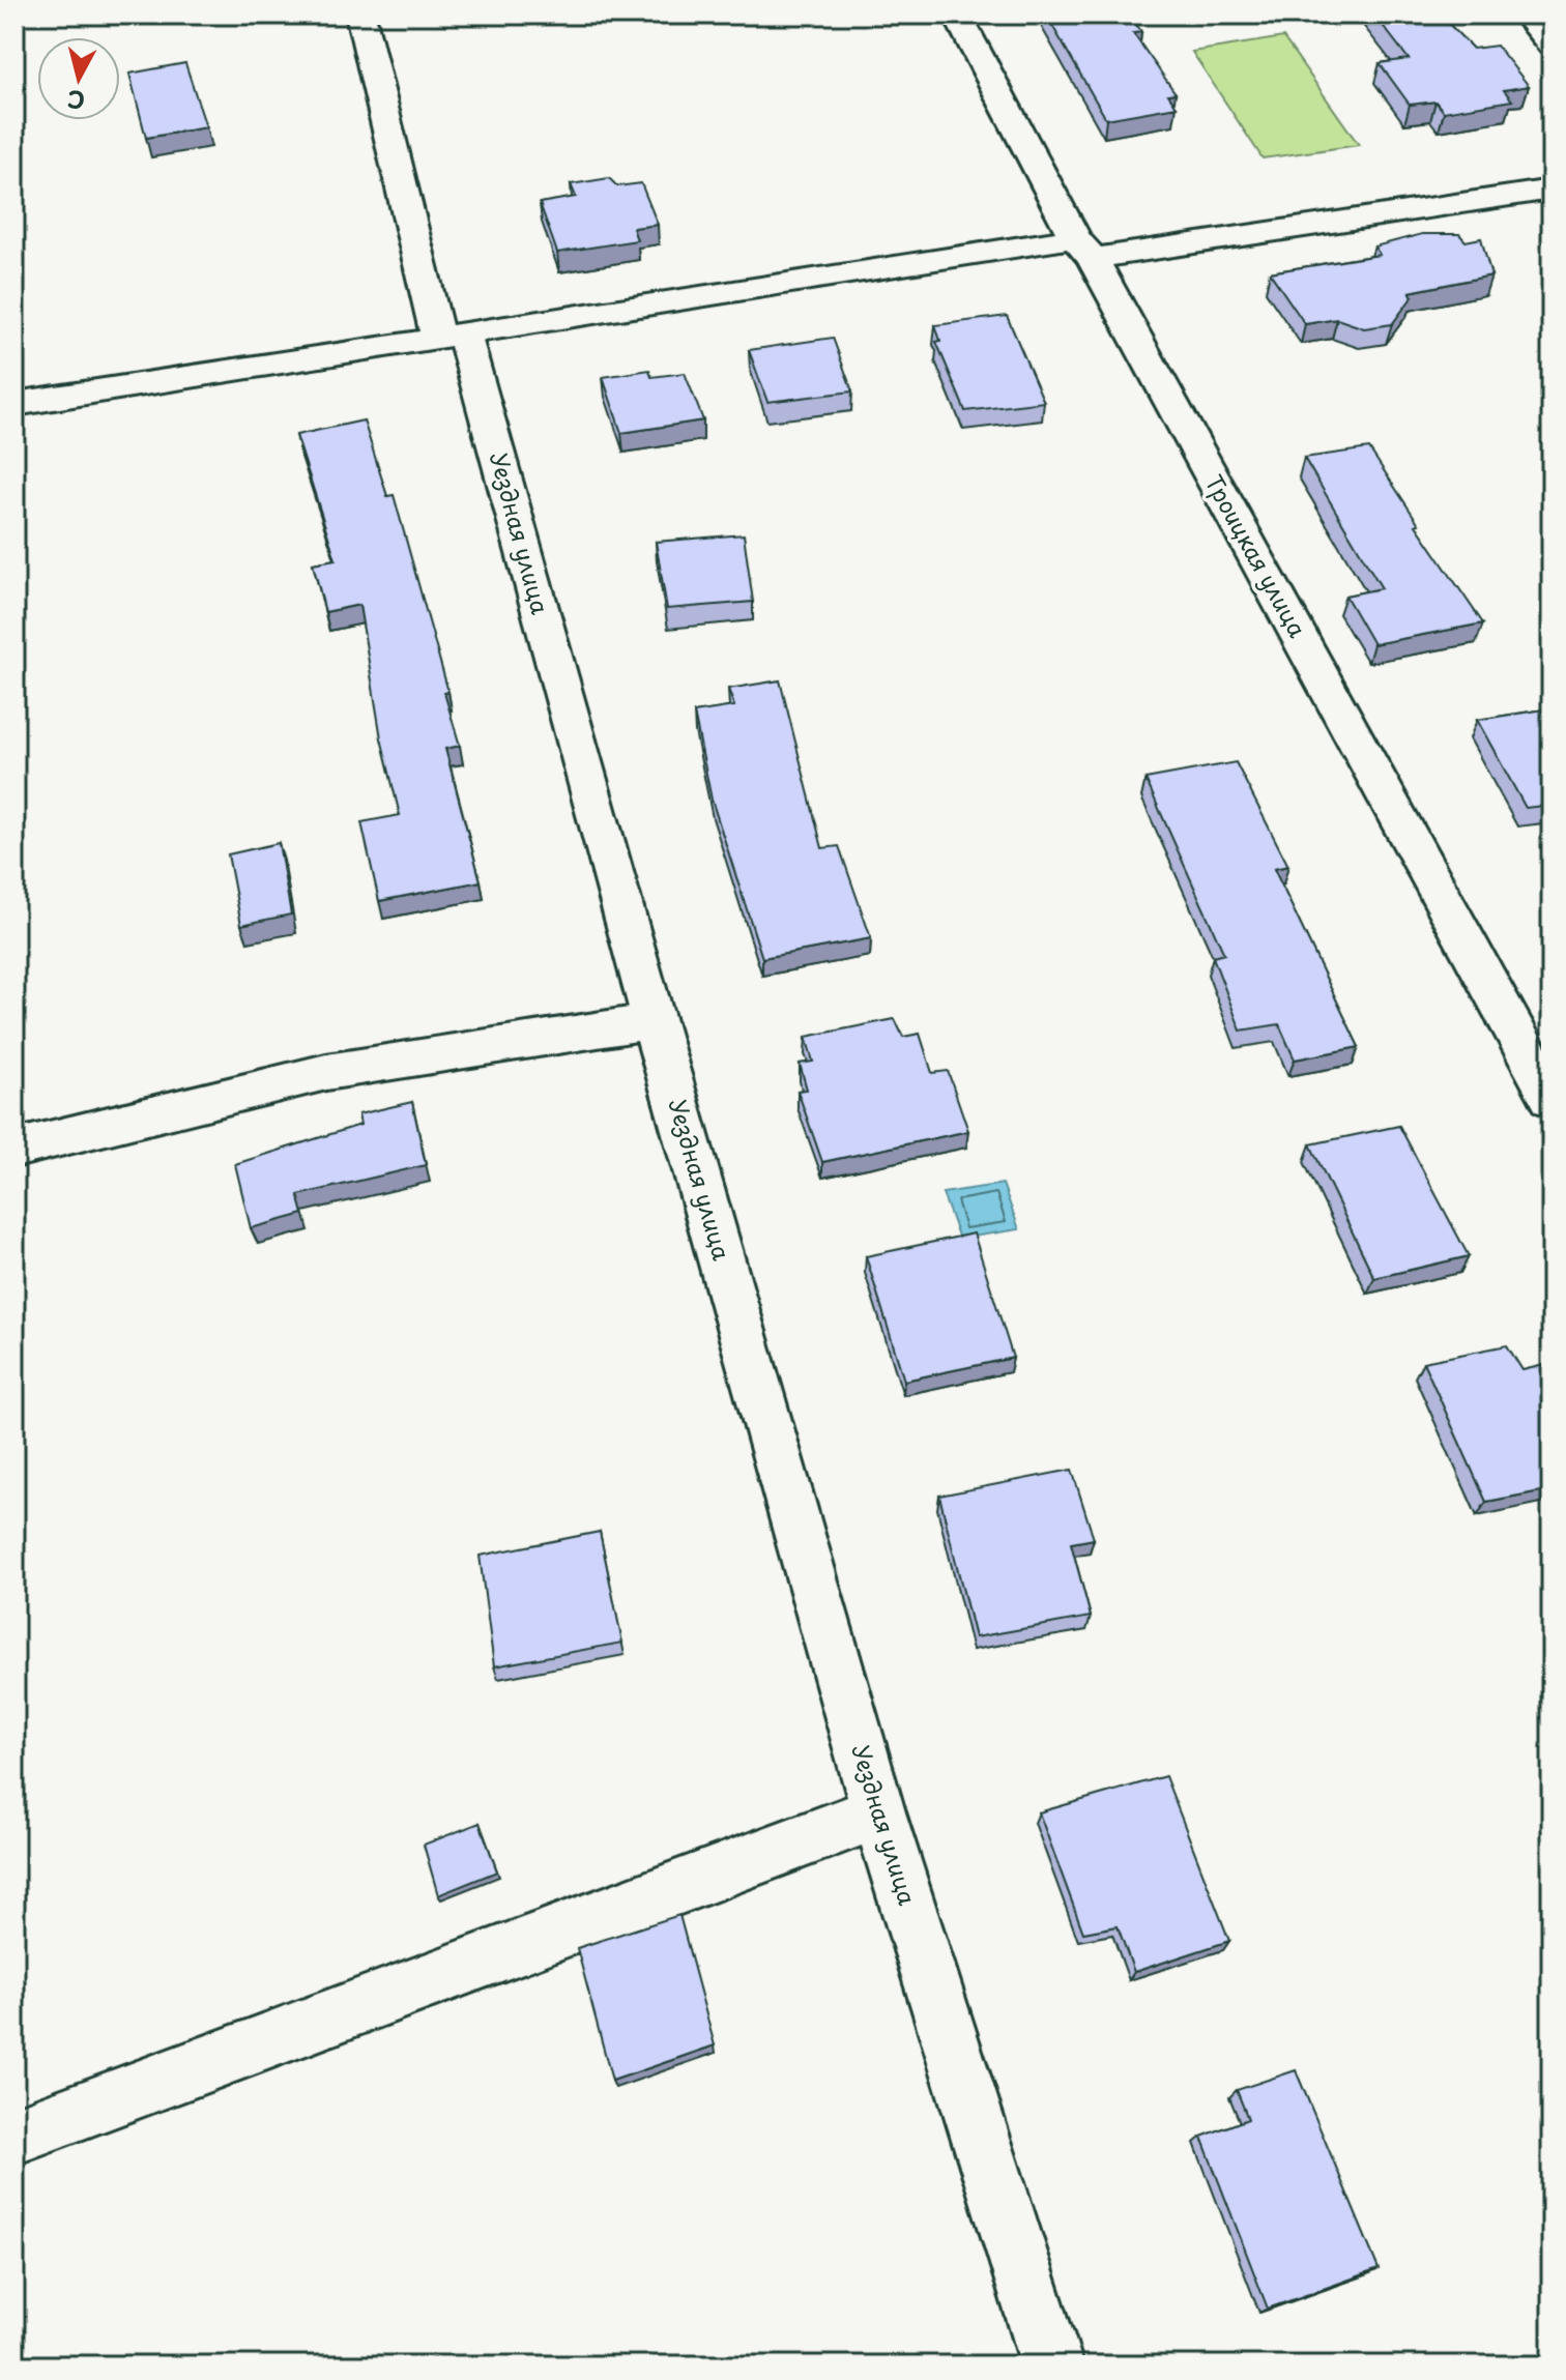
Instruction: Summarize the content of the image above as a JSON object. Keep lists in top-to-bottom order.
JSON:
{
  "streets": {
    "street": ["Уездная улица", "Троицкая улица"]
  },
  "north": "bottom"
}
